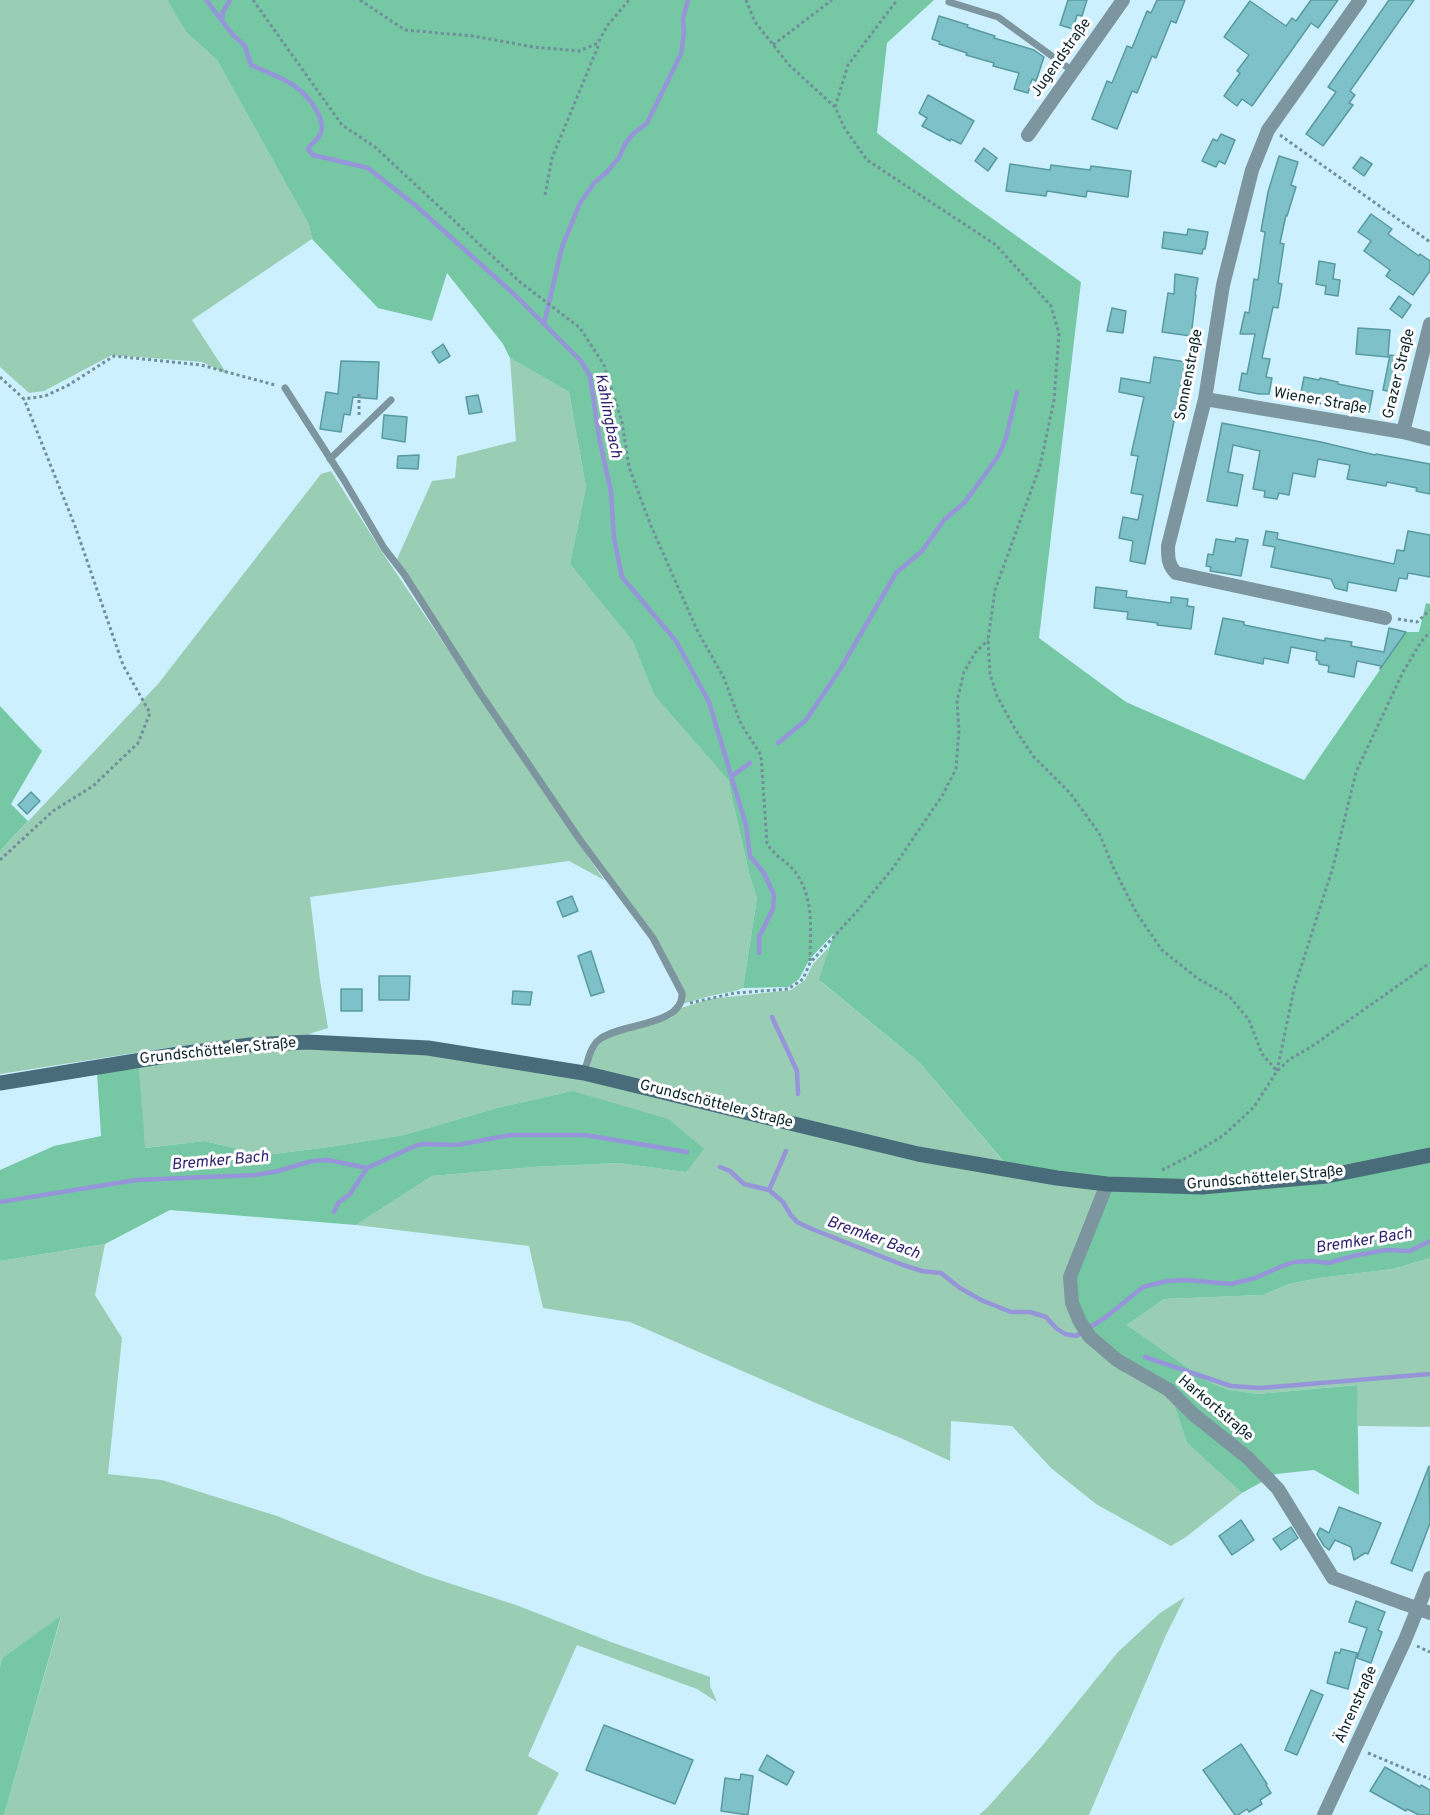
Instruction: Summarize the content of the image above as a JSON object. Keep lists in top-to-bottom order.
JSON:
{
  "streets": {
    "main road": ["Grundschötteler Straße"],
    "street": [
      "Jugendstraße",
      "Grazer Straße",
      "Sonnenstraße",
      "Wiener Straße",
      "Harkortstraße",
      "Ährenstraße"
    ]
  },
  "crossings": [
    ["Grazer Straße", "Wiener Straße"],
    ["Sonnenstraße", "Wiener Straße"],
    ["Grundschötteler Straße", "Harkortstraße"],
    ["Harkortstraße", "Ährenstraße"]
  ],
  "water": ["Kahlingbach", "Bremker Bach"]
}
